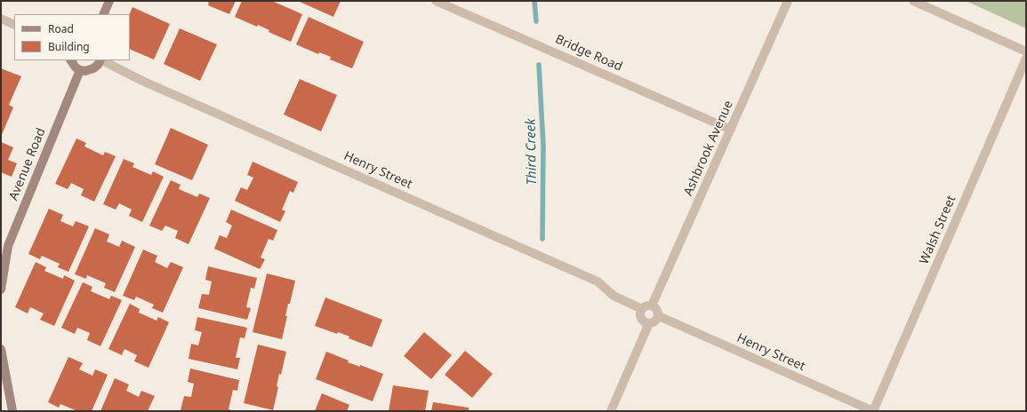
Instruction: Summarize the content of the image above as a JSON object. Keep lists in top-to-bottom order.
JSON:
{
  "streets": {
    "street": [
      "Bridge Road",
      "Ashbrook Avenue",
      "Avenue Road",
      "Henry Street",
      "Walsh Street"
    ]
  },
  "crossings": [
    ["Bridge Road", "Ashbrook Avenue"],
    ["Ashbrook Avenue", "Henry Street"],
    ["Henry Street", "Walsh Street"]
  ],
  "water": ["Third Creek"],
  "legend": ["Road", "Building"]
}
